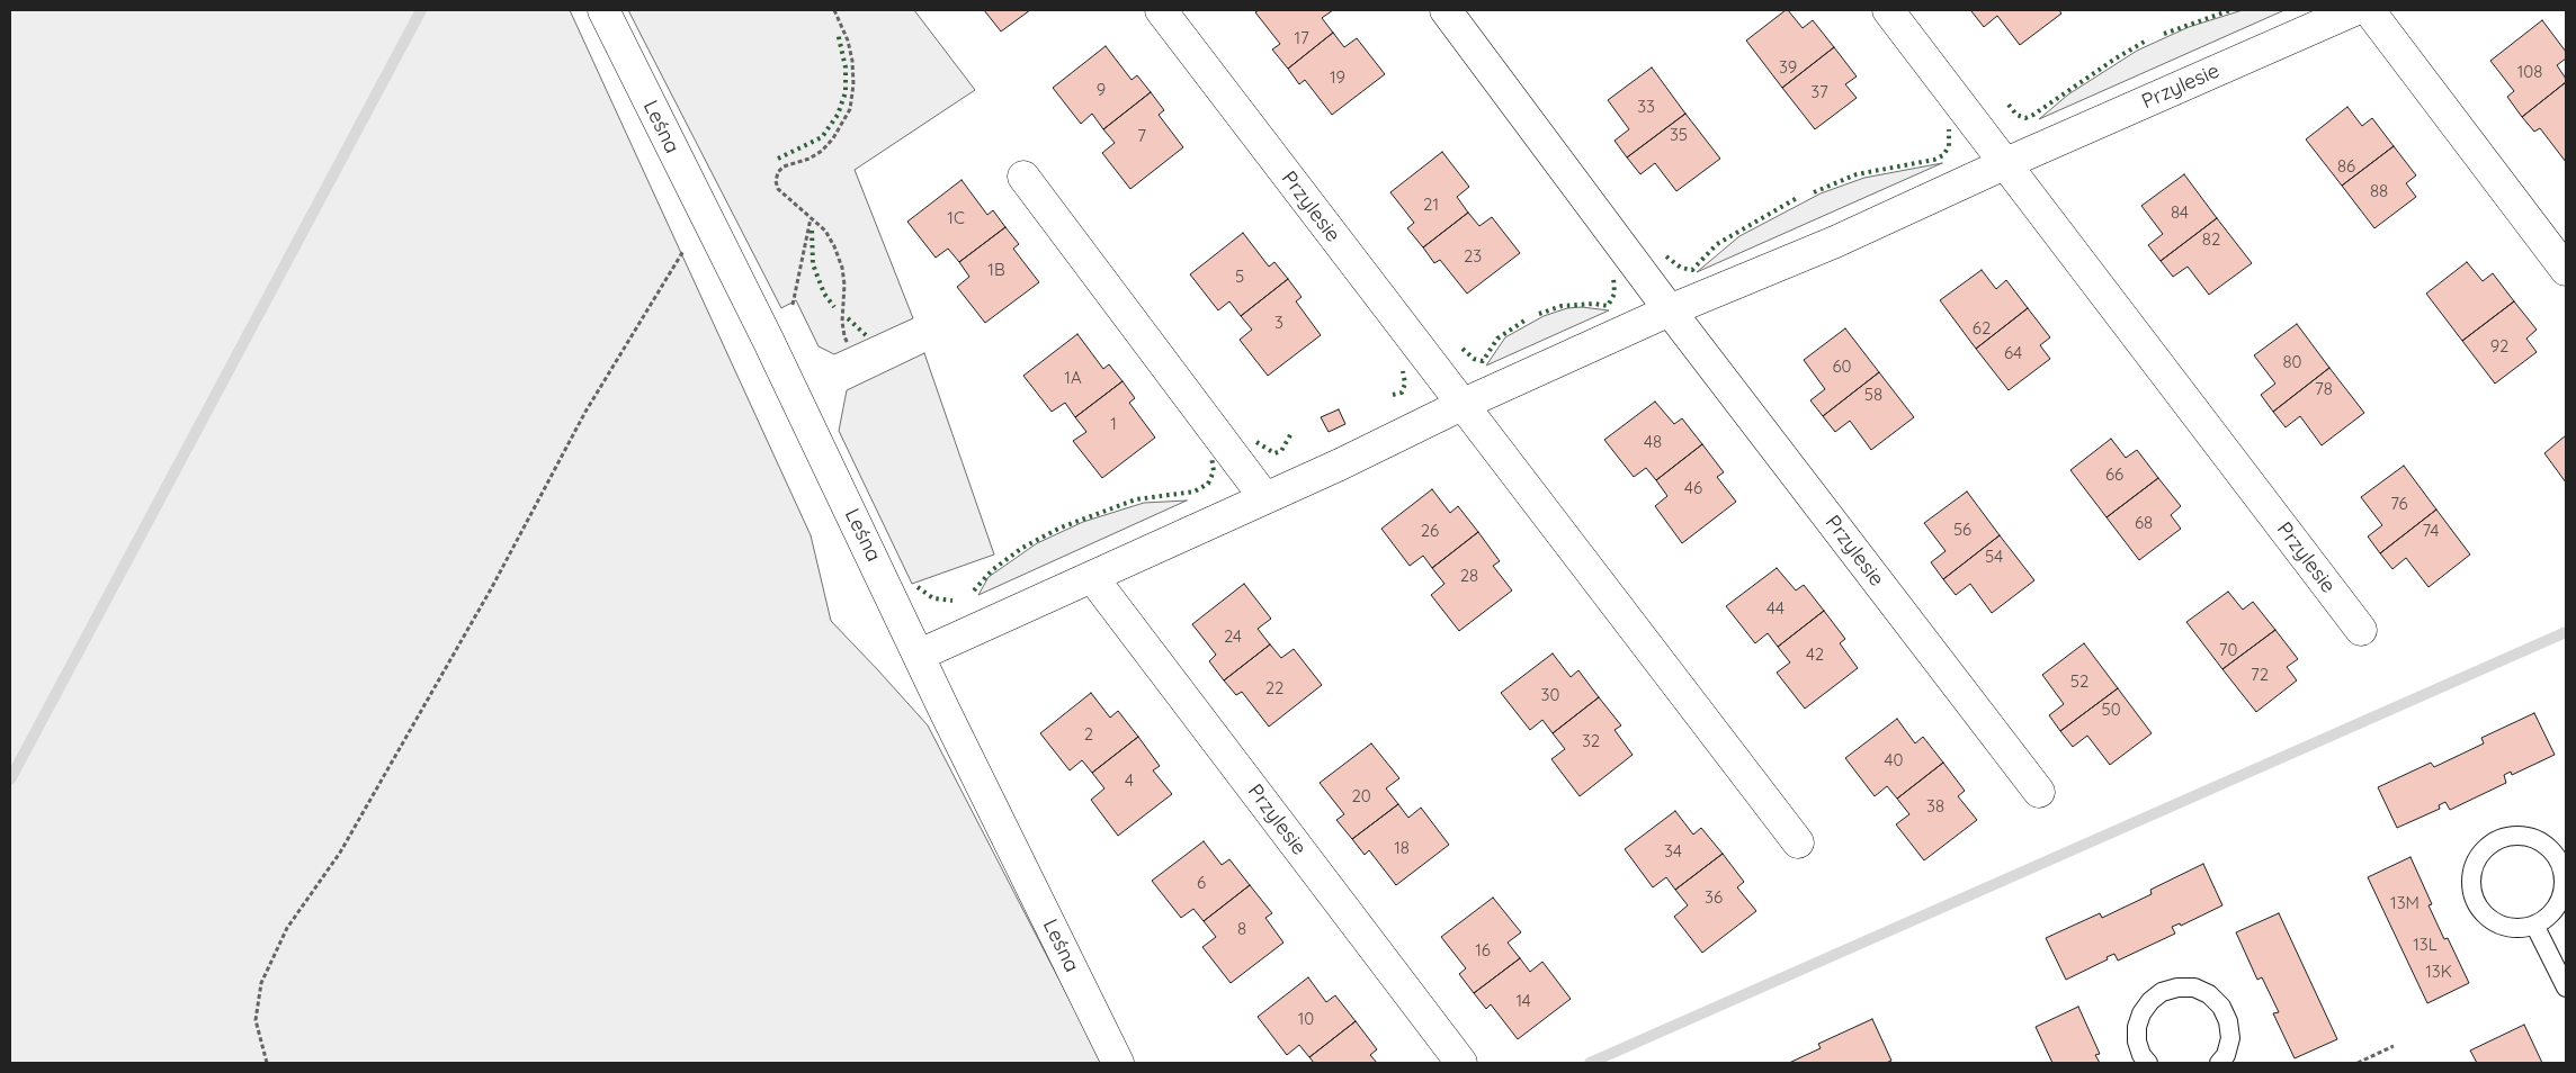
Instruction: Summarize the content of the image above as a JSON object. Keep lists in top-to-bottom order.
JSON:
{
  "streets": {
    "street": ["Przylesie", "Leśna"]
  },
  "crossings": [
    ["Przylesie", "Leśna"]
  ],
  "house_numbers": [
    "17",
    "39",
    "108",
    "19",
    "9",
    "37",
    "33",
    "35",
    "7",
    "86",
    "88",
    "21",
    "84",
    "1C",
    "82",
    "23",
    "1B",
    "5",
    "3",
    "62",
    "92",
    "64",
    "80",
    "60",
    "1A",
    "78",
    "58",
    "1",
    "48",
    "66",
    "46",
    "76",
    "68",
    "56",
    "26",
    "74",
    "54",
    "28",
    "44",
    "24",
    "70",
    "42",
    "72",
    "52",
    "22",
    "30",
    "50",
    "2",
    "32",
    "40",
    "4",
    "20",
    "38",
    "18",
    "34",
    "6",
    "36",
    "13M",
    "8",
    "13L",
    "16",
    "13K",
    "14",
    "10"
  ]
}
